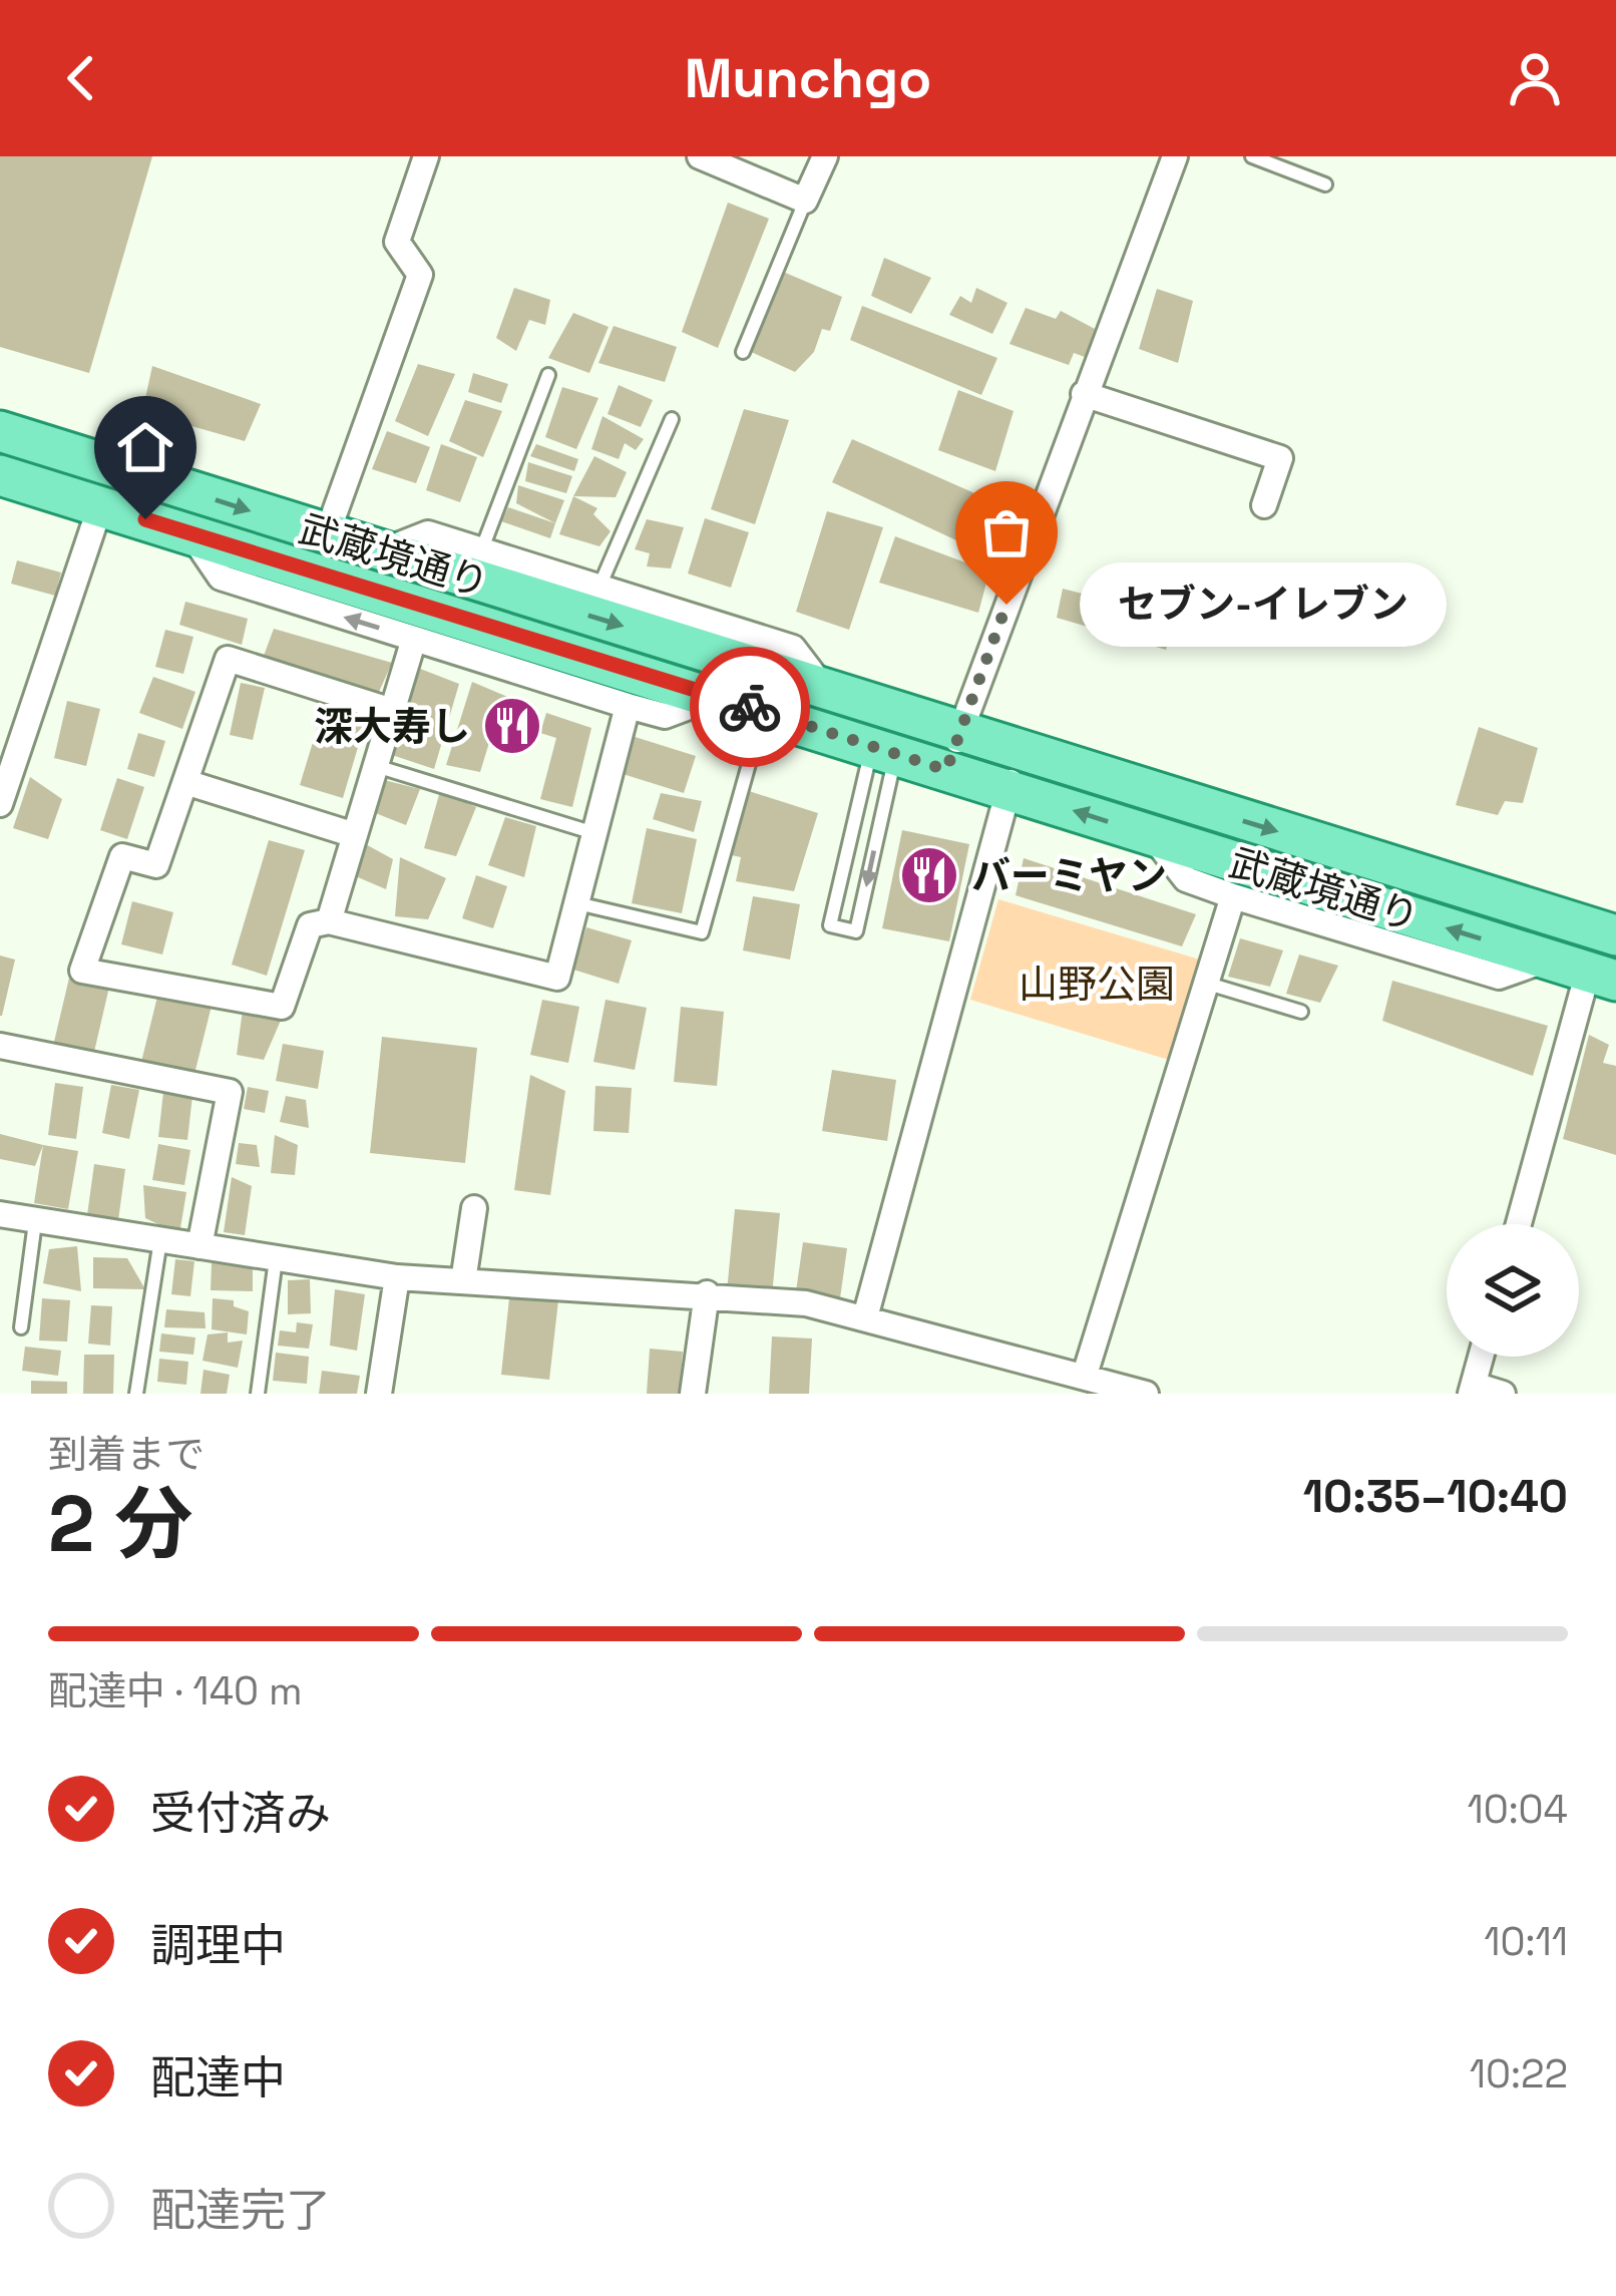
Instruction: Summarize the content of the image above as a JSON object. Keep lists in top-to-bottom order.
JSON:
{
  "streets": {
    "main road": ["武蔵境通り"]
  },
  "parks": ["山野公園"],
  "places": {
    "other": ["セブン-イレブン"],
    "restaurant": ["深大寿し", "バーミヤン"]
  },
  "page": {
    "header": "Munchgo",
    "bubble": "セブン-イレブン",
    "heading": ["2 分", "到着まで", "10:35–10:40"],
    "bar": "配達中 · 140 m",
    "list": [
      ["受付済み", "10:04"],
      ["調理中", "10:11"],
      ["配達中", "10:22"],
      "配達完了"
    ]
  }
}
